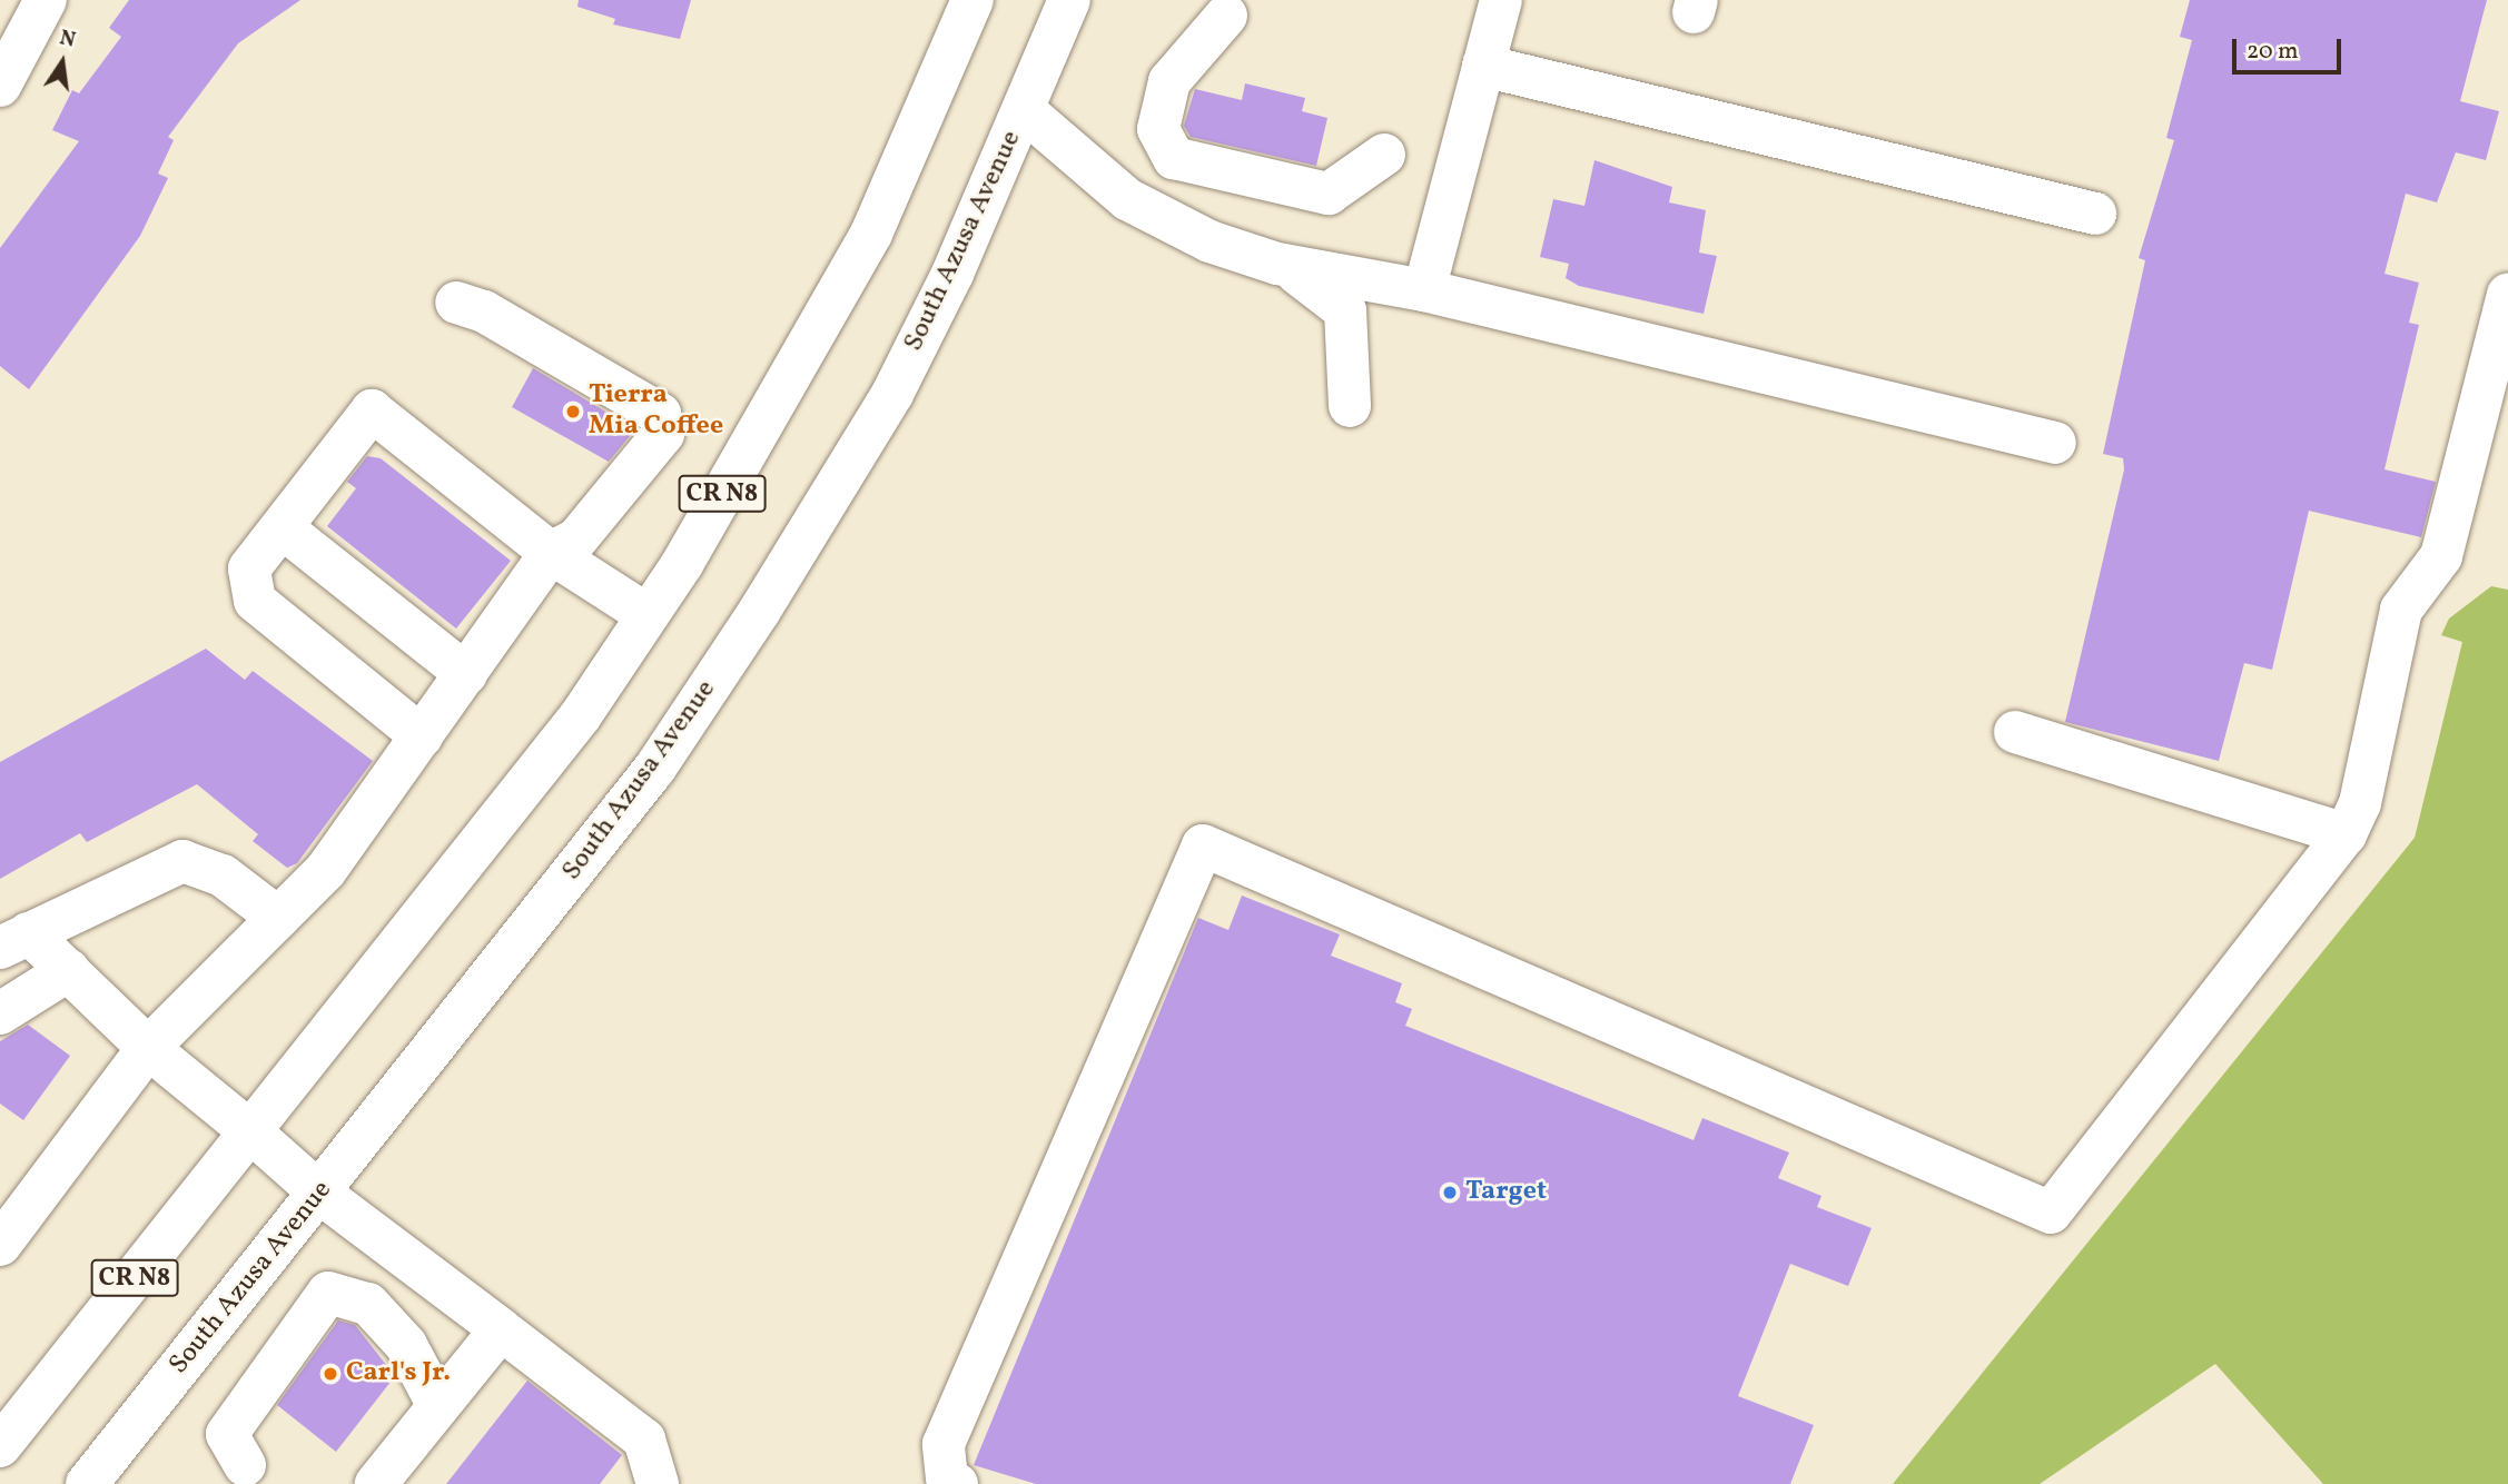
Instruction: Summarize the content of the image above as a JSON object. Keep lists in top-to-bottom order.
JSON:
{
  "streets": {
    "main road": ["South Azusa Avenue", "CR N8"]
  },
  "places": ["Tierra Mia Coffee", "Target", "Carl's Jr."],
  "scale_bar": "20 m",
  "north": "top"
}
